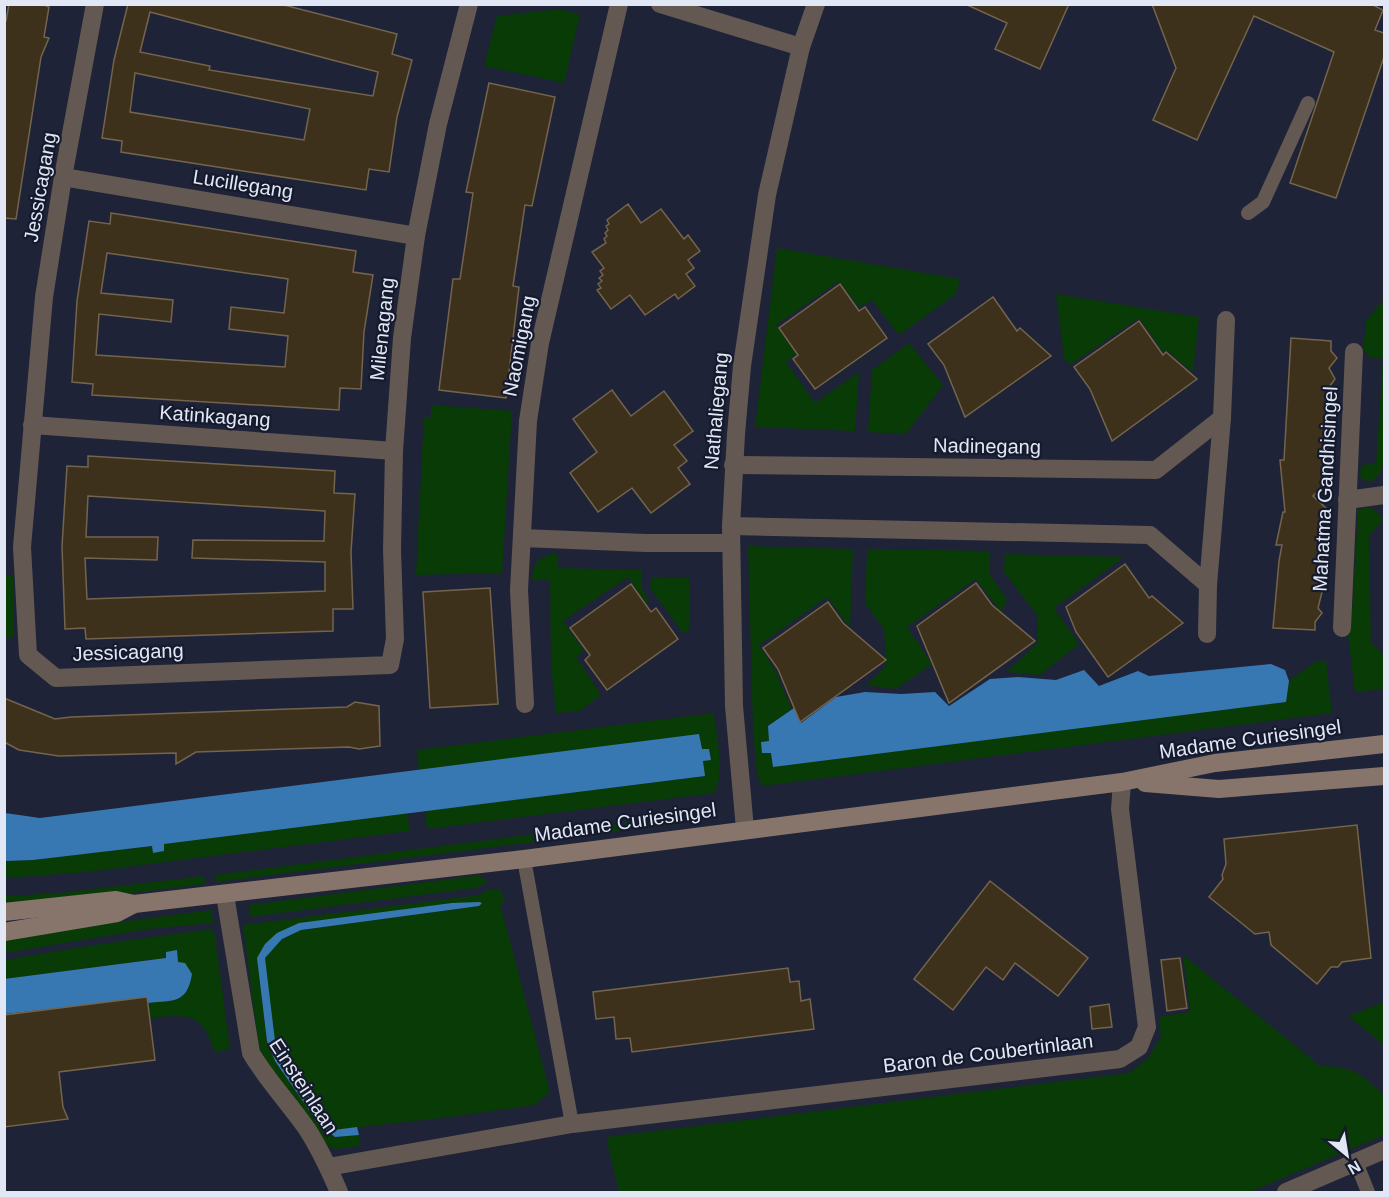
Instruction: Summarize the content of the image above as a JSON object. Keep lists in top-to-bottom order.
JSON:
{
  "streets": {
    "street": [
      "Lucillegang",
      "Jessicagang",
      "Milenagang",
      "Naomigang",
      "Nathaliegang",
      "Katinkagang",
      "Nadinegang",
      "Mahatma Gandhisingel",
      "Madame Curiesingel",
      "Baron de Coubertinlaan",
      "Einsteinlaan"
    ]
  },
  "crossings": [
    ["Lucillegang", "Jessicagang"],
    ["Lucillegang", "Milenagang"],
    ["Jessicagang", "Milenagang"],
    ["Jessicagang", "Katinkagang"],
    ["Milenagang", "Katinkagang"],
    ["Nathaliegang", "Nadinegang"],
    ["Nathaliegang", "Madame Curiesingel"],
    ["Madame Curiesingel", "Baron de Coubertinlaan"],
    ["Madame Curiesingel", "Einsteinlaan"],
    ["Baron de Coubertinlaan", "Einsteinlaan"]
  ],
  "north": "bottom right"
}
